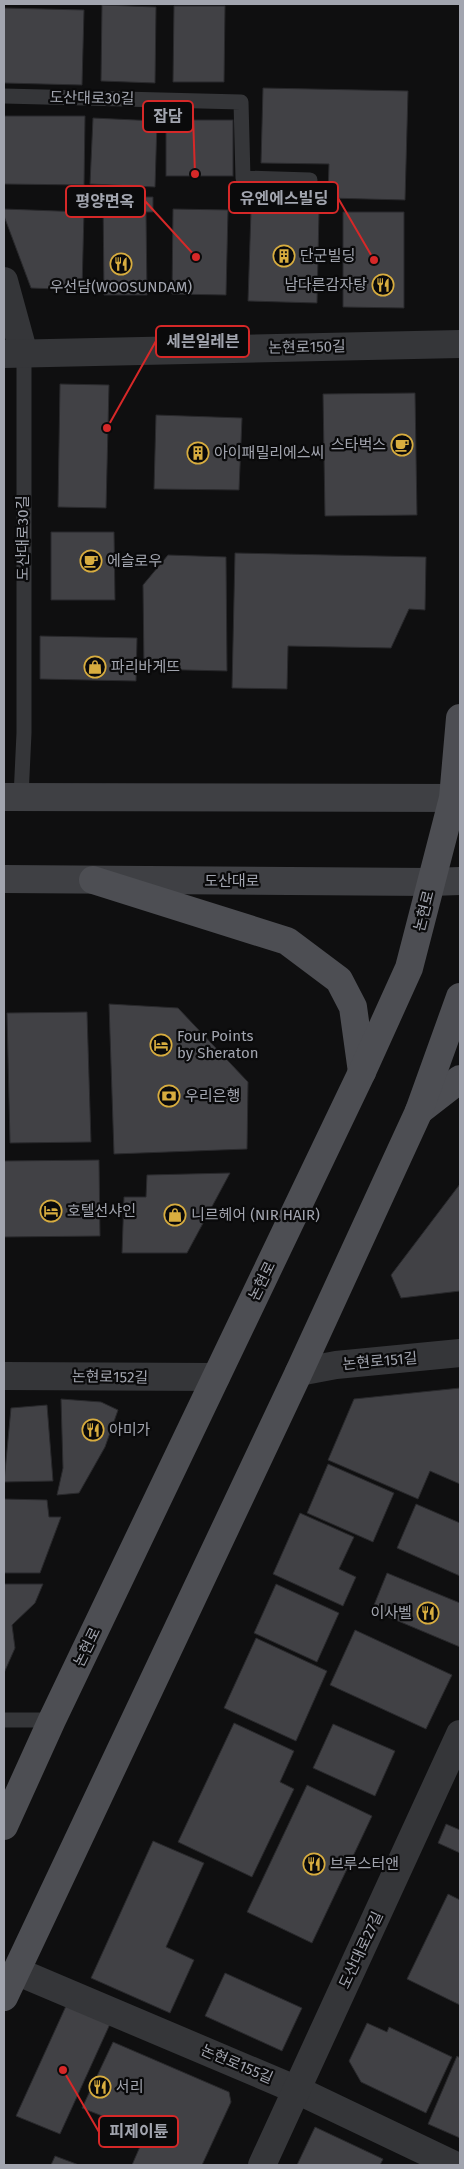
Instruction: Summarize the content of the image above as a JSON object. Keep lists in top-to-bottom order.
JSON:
{
  "streets": {
    "main road": ["도산대로", "논현로"],
    "street": [
      "도산대로30길",
      "논현로150길",
      "논현로151길",
      "논현로152길",
      "도산대로27길",
      "논현로155길"
    ]
  },
  "crossings": [
    ["도산대로30길", "논현로150길"],
    ["도산대로", "논현로"],
    ["논현로", "논현로152길"],
    ["도산대로27길", "논현로155길"]
  ],
  "places": {
    "other": [
      "잡담",
      "평양면옥",
      "유엔에스빌딩",
      "세븐일레븐",
      "피제이튠"
    ],
    "building": ["단군빌딩", "아이패밀리에스씨"],
    "restaurant": [
      "우선담(WOOSUNDAM)",
      "남다른감자탕",
      "아미가",
      "이사벨",
      "브루스터앤",
      "서리"
    ],
    "cafe": ["스타벅스", "에슬로우"],
    "shop": ["파리바게뜨", "니르헤어 (NIR HAIR)"],
    "hotel": ["Four Points by Sheraton", "호텔선샤인"],
    "bank": ["우리은행"]
  }
}
